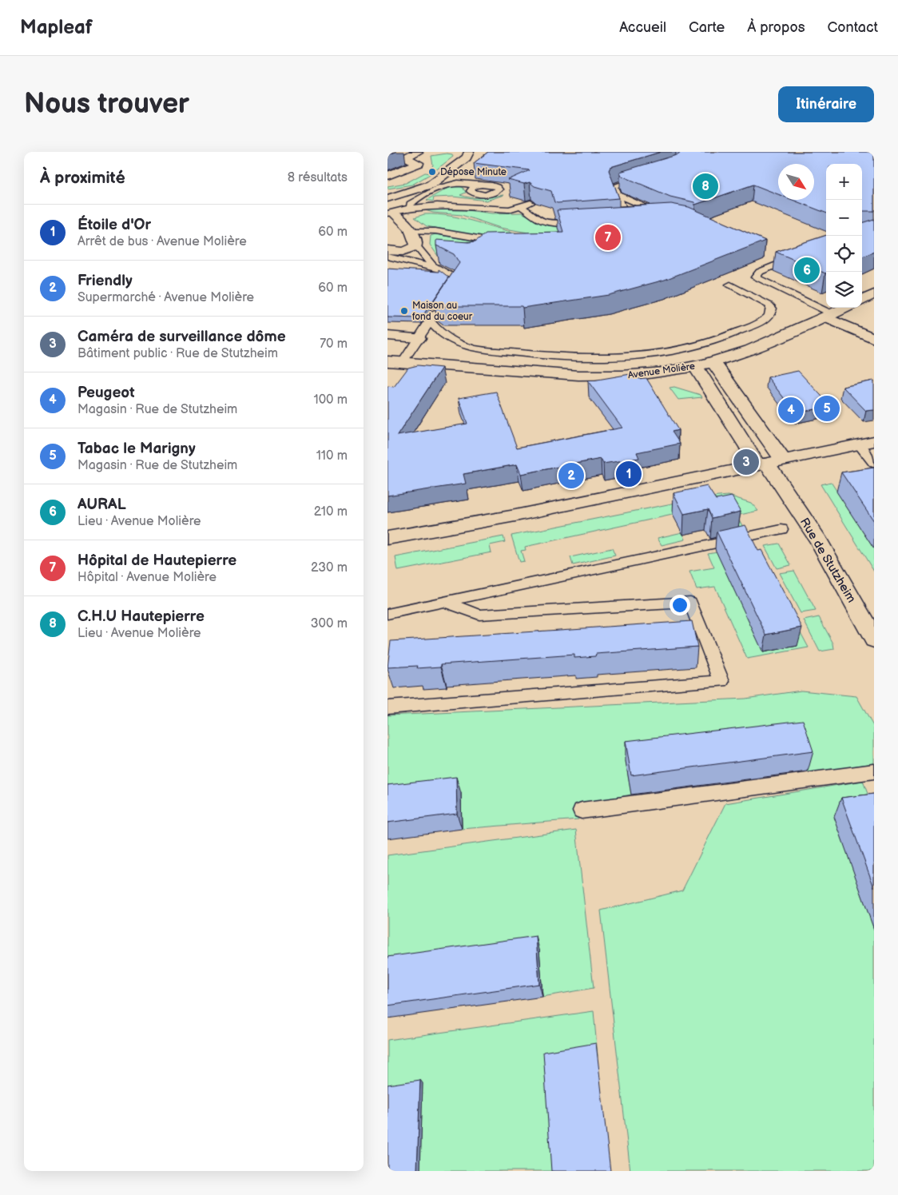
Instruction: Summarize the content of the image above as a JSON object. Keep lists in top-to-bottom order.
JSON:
{
  "streets": {
    "street": ["Avenue Molière", "Rue de Stutzheim"]
  },
  "crossings": [
    ["Avenue Molière", "Rue de Stutzheim"]
  ],
  "places": ["Dépose Minute", "Maison au fond du coeur"],
  "north": "bottom right",
  "page": {
    "header": "Mapleaf",
    "nav": [
      "Accueil",
      "Carte",
      "À propos",
      "Contact"
    ],
    "buttons": "Itinéraire",
    "title": "Nous trouver",
    "heading": ["À proximité", "8 résultats"],
    "map_buttons": ["+", "−"],
    "pins": [
      "8",
      "7",
      "6",
      "5",
      "4",
      "3",
      "1",
      "2"
    ],
    "list": [
      {
        "mark": "1",
        "name": "Étoile d'Or",
        "note": "Arrêt de bus · Avenue Molière",
        "value": "60 m"
      },
      {
        "mark": "2",
        "name": "Friendly",
        "note": "Supermarché · Avenue Molière",
        "value": "60 m"
      },
      {
        "mark": "3",
        "name": "Caméra de surveillance dôme",
        "note": "Bâtiment public · Rue de Stutzheim",
        "value": "70 m"
      },
      {
        "mark": "4",
        "name": "Peugeot",
        "note": "Magasin · Rue de Stutzheim",
        "value": "100 m"
      },
      {
        "mark": "5",
        "name": "Tabac le Marigny",
        "note": "Magasin · Rue de Stutzheim",
        "value": "110 m"
      },
      {
        "mark": "6",
        "name": "AURAL",
        "note": "Lieu · Avenue Molière",
        "value": "210 m"
      },
      {
        "mark": "7",
        "name": "Hôpital de Hautepierre",
        "note": "Hôpital · Avenue Molière",
        "value": "230 m"
      },
      {
        "mark": "8",
        "name": "C.H.U Hautepierre",
        "note": "Lieu · Avenue Molière",
        "value": "300 m"
      }
    ]
  }
}
